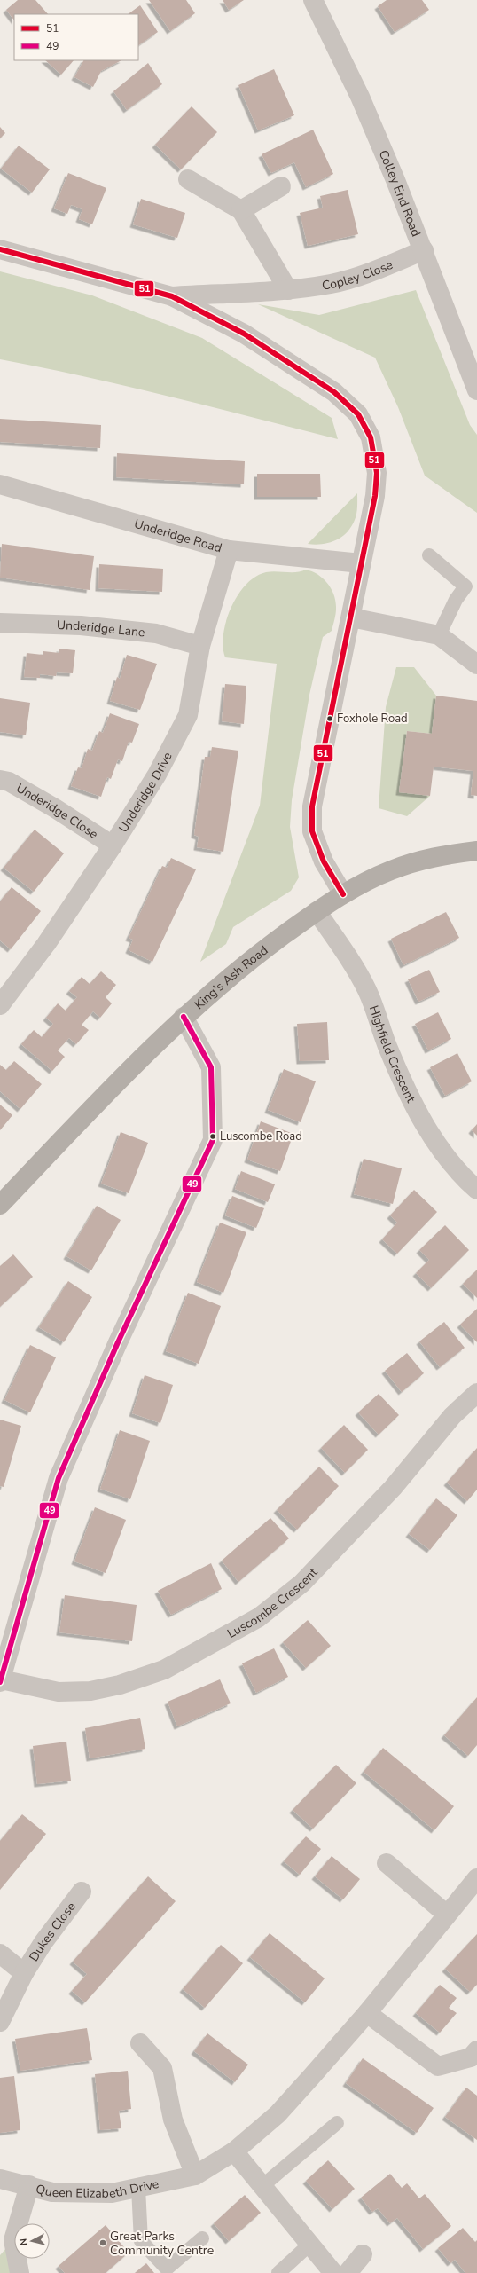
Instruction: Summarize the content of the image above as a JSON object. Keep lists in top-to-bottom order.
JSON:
{
  "streets": {
    "highway": ["King's Ash Road"],
    "street": [
      "Colley End Road",
      "Copley Close",
      "Underidge Road",
      "Underidge Lane",
      "Underidge Drive",
      "Underidge Close",
      "Highfield Crescent",
      "Luscombe Crescent",
      "Dukes Close",
      "Queen Elizabeth Drive"
    ]
  },
  "crossings": [
    ["Colley End Road", "Copley Close"],
    ["Underidge Road", "Underidge Drive"],
    ["Underidge Lane", "Underidge Drive"],
    ["Underidge Drive", "Underidge Close"],
    ["King's Ash Road", "Highfield Crescent"]
  ],
  "places": ["Foxhole Road", "Luscombe Road", "Great Parks Community Centre"],
  "lines": ["transit line 51", "transit line 49"],
  "legend": ["51", "49"],
  "north": "left"
}
